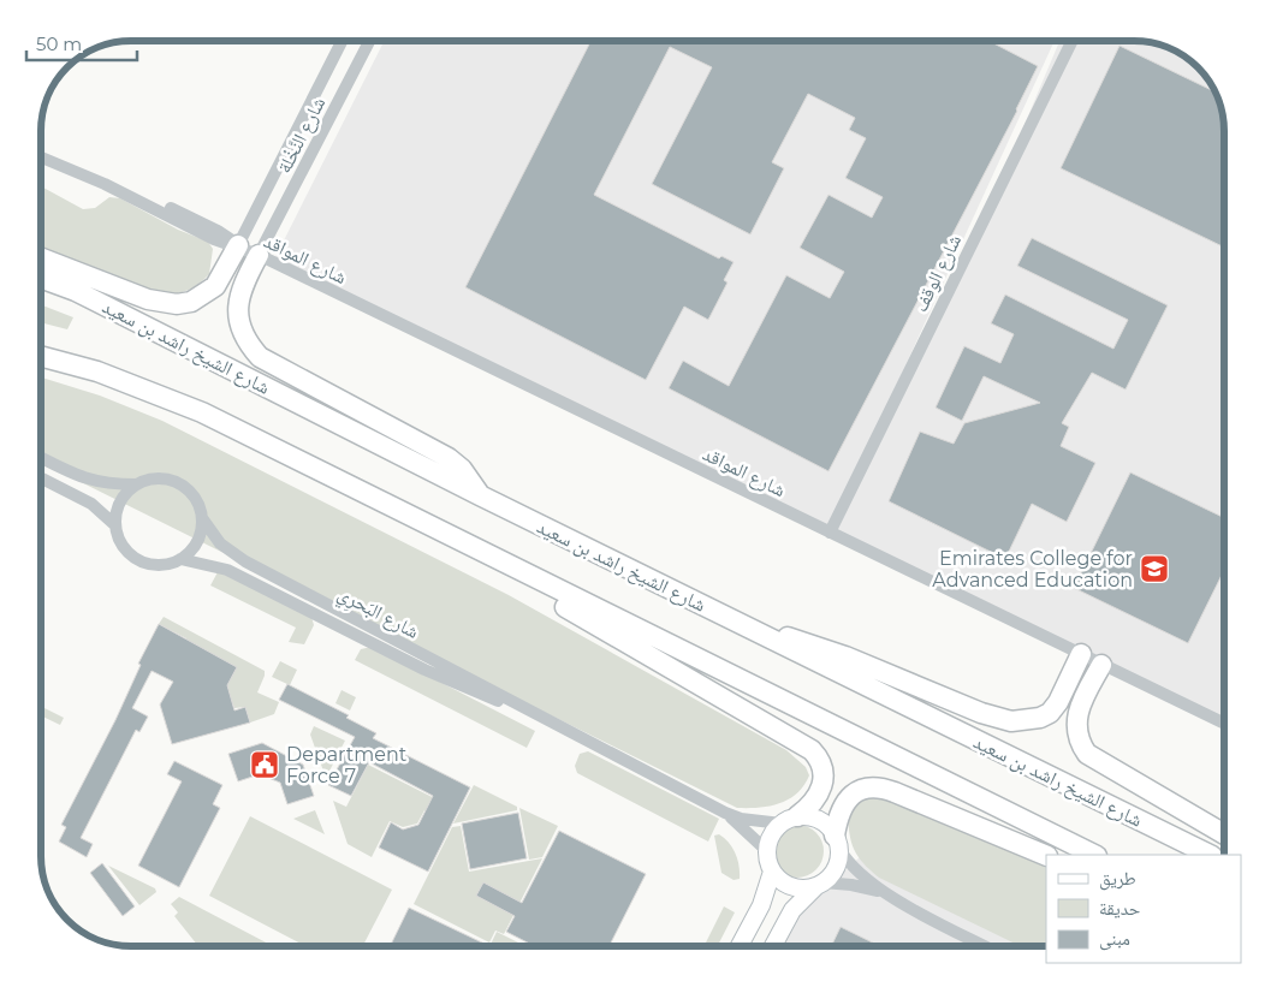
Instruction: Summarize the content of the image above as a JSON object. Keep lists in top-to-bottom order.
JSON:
{
  "streets": {
    "highway": ["شارع الشيخ راشد بن سعيد"],
    "street": [
      "شارع النَّخْلة",
      "شارع المواقد",
      "شارع الوقف",
      "شارع البَحرِي"
    ]
  },
  "crossings": [
    ["شارع النَّخْلة", "شارع المواقد"],
    ["شارع المواقد", "شارع الوقف"]
  ],
  "places": {
    "school or university": ["Emirates College for Advanced Education"],
    "public building": ["Department Force 7"]
  },
  "legend": ["طريق", "حديقة", "مبنى"],
  "scale_bar": "50 m"
}
